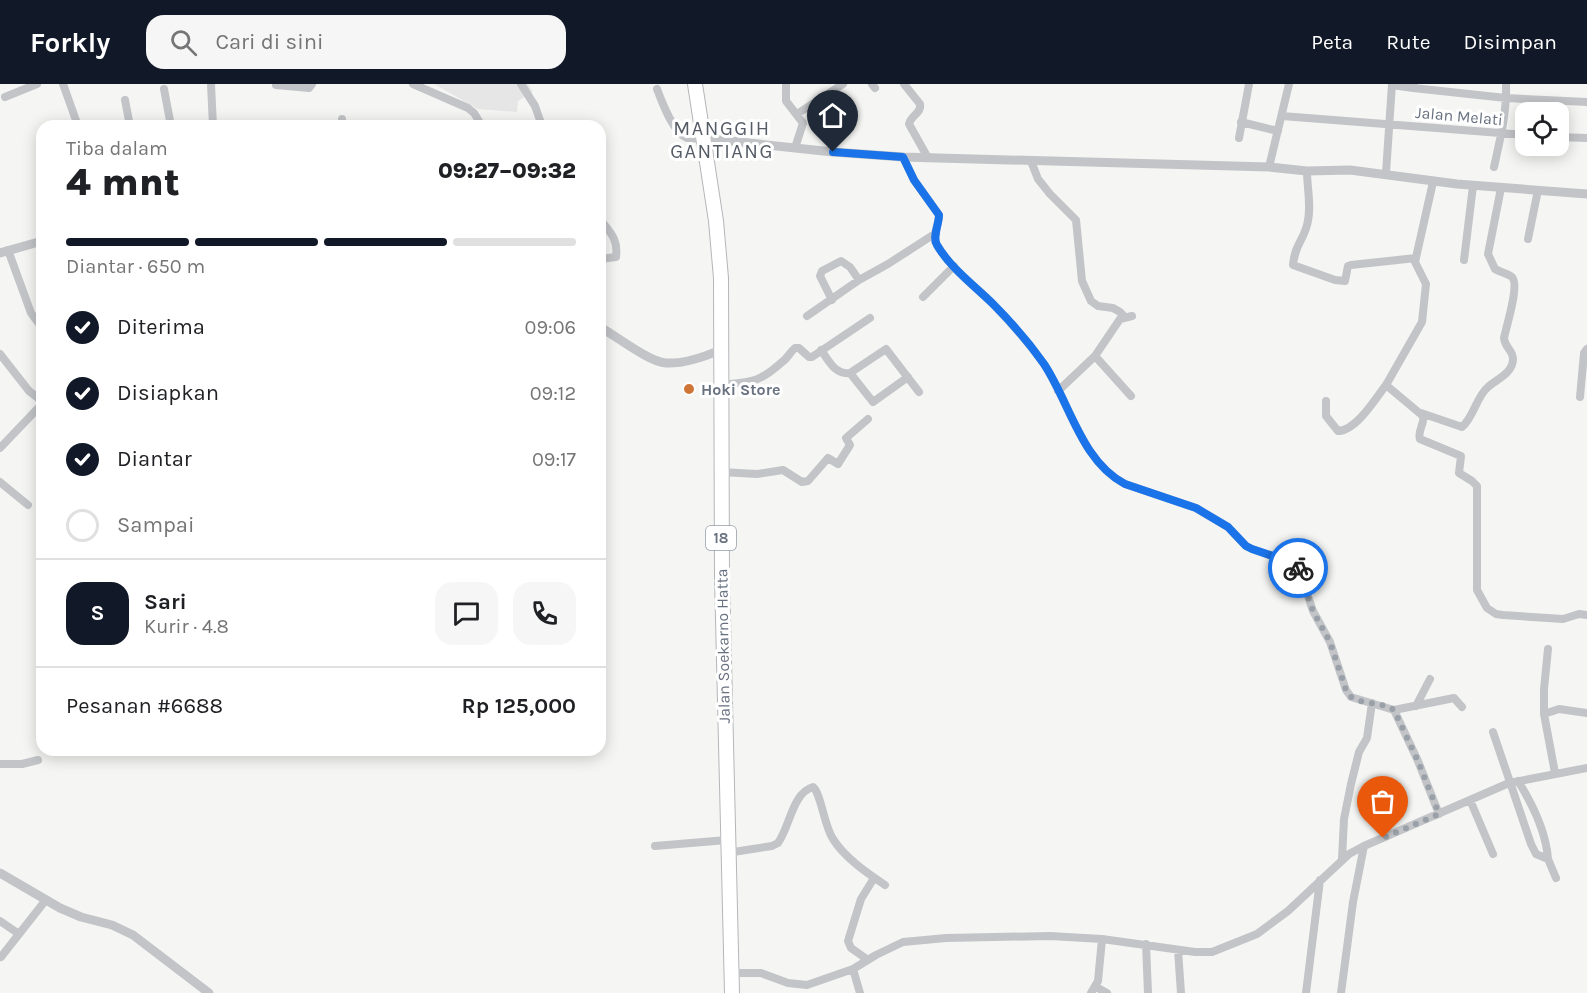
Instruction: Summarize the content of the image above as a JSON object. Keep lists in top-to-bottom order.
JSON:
{
  "streets": {
    "highway": ["18", "Jalan Soekarno Hatta"],
    "street": ["Jalan Melati"]
  },
  "districts": ["MANGGIH GANTIANG"],
  "places": ["Hoki Store"],
  "page": {
    "header": "Forkly",
    "search": "Cari di sini",
    "nav": ["Peta", "Rute", "Disimpan"],
    "heading": ["4 mnt", "Tiba dalam", "09:27–09:32"],
    "panel": [
      "Sari",
      "Kurir · 4.8",
      "Pesanan #6688",
      "Rp 125,000"
    ],
    "bar": "Diantar · 650 m",
    "list": [
      ["Diterima", "09:06"],
      ["Disiapkan", "09:12"],
      ["Diantar", "09:17"],
      "Sampai"
    ],
    "round": "S"
  }
}
